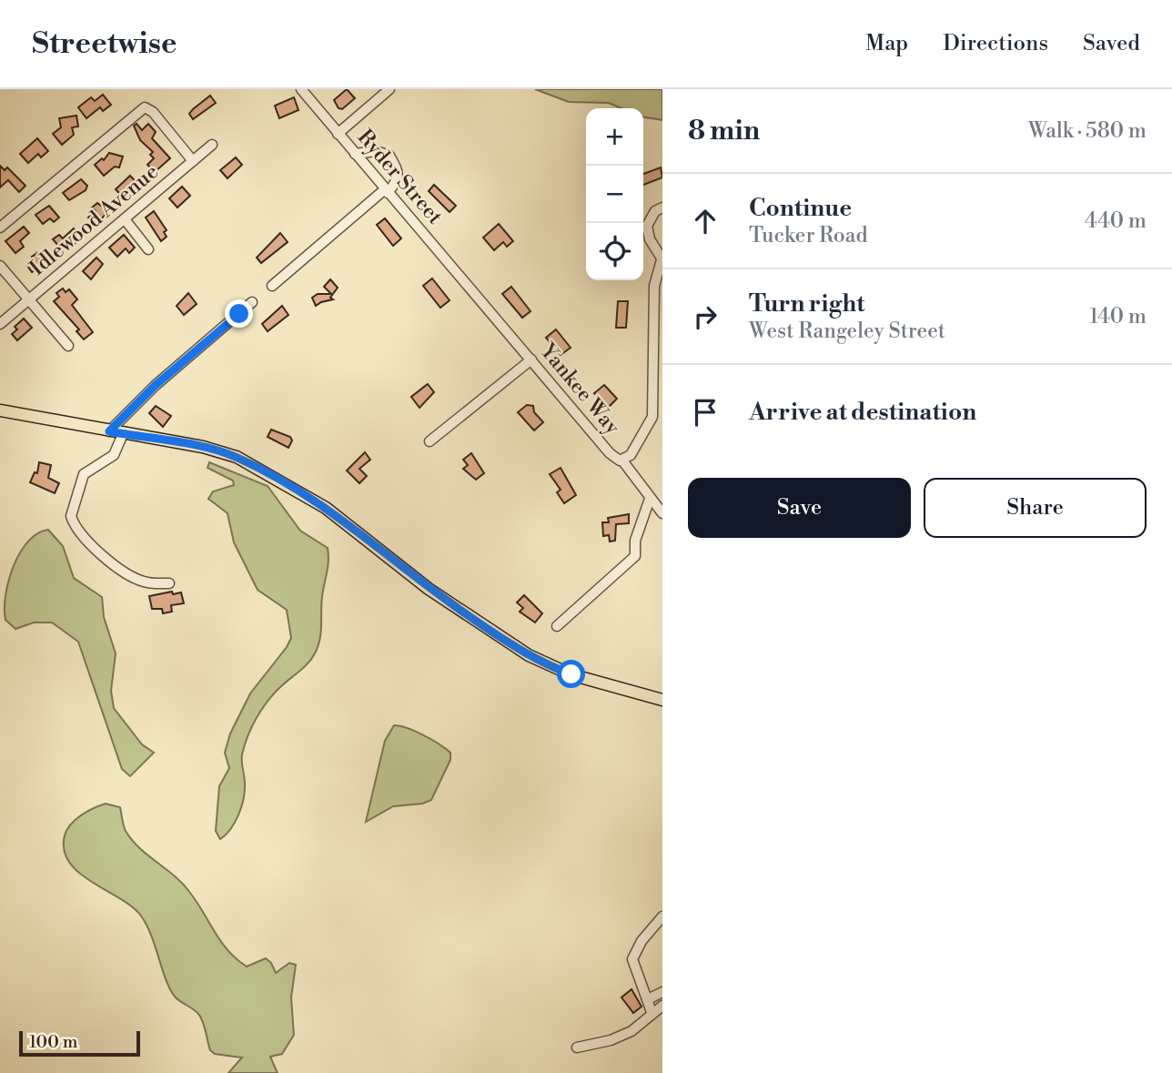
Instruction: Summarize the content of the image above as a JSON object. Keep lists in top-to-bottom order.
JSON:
{
  "streets": {
    "street": ["Ryder Street", "Idlewood Avenue", "Yankee Way"]
  },
  "crossings": [
    ["Ryder Street", "Yankee Way"]
  ],
  "scale_bar": "100 m",
  "page": {
    "header": "Streetwise",
    "nav": ["Map", "Directions", "Saved"],
    "heading": ["8 min", "Walk · 580 m"],
    "map_buttons": ["+", "−"],
    "list": [
      ["Continue", "Tucker Road", "440 m"],
      ["Turn right", "West Rangeley Street", "140 m"],
      "Arrive at destination"
    ],
    "buttons": ["Save", "Share"],
    "scale": "100 m"
  }
}
